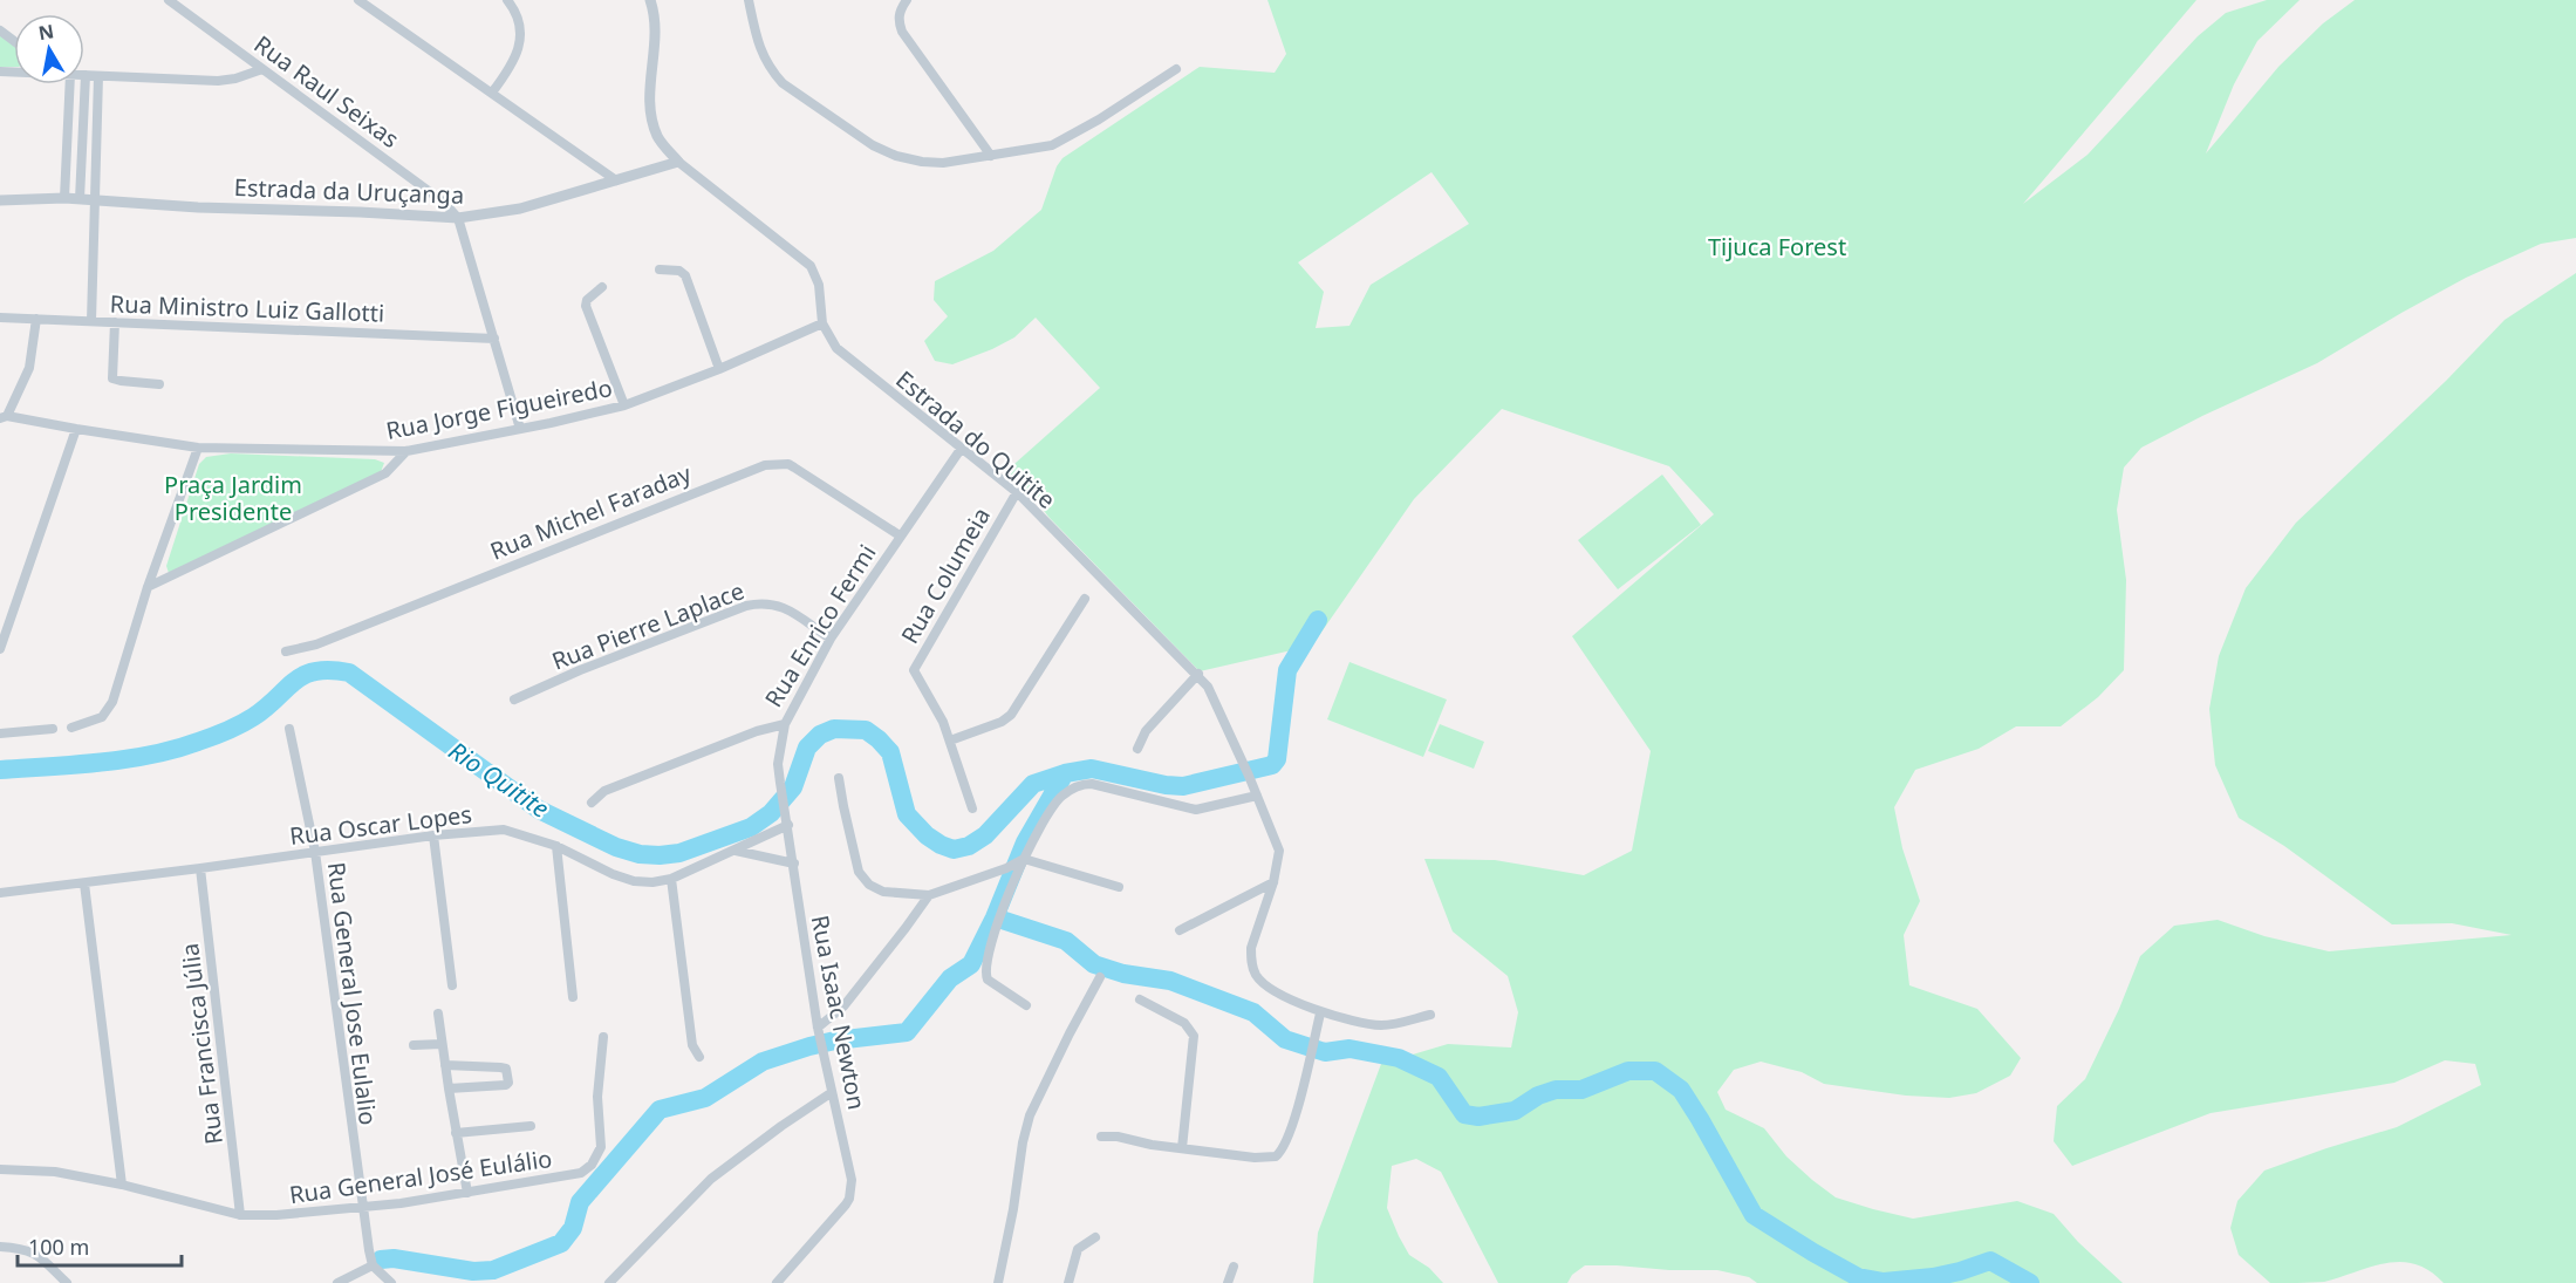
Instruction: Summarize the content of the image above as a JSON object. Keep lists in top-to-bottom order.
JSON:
{
  "streets": {
    "street": [
      "Rua Raul Seixas",
      "Estrada da Uruçanga",
      "Rua Ministro Luiz Gallotti",
      "Rua Jorge Figueiredo",
      "Estrada do Quitite",
      "Rua Michel Faraday",
      "Rua Columeia",
      "Rua Pierre Laplace",
      "Rua Enrico Fermi",
      "Rua Oscar Lopes",
      "Rua General Jose Eulalio",
      "Rua Isaac Newton",
      "Rua Francisca Júlia",
      "Rua General José Eulálio"
    ]
  },
  "crossings": [
    ["Rua Raul Seixas", "Estrada da Uruçanga"],
    ["Estrada da Uruçanga", "Estrada do Quitite"],
    ["Rua Jorge Figueiredo", "Estrada do Quitite"],
    ["Estrada do Quitite", "Rua Columeia"],
    ["Estrada do Quitite", "Rua Enrico Fermi"],
    ["Rua Michel Faraday", "Rua Enrico Fermi"],
    ["Rua Pierre Laplace", "Rua Enrico Fermi"],
    ["Rua Enrico Fermi", "Rua Isaac Newton"],
    ["Rua Oscar Lopes", "Rua General Jose Eulalio"],
    ["Rua Oscar Lopes", "Rua Isaac Newton"],
    ["Rua Oscar Lopes", "Rua Francisca Júlia"],
    ["Rua General Jose Eulalio", "Rua General José Eulálio"],
    ["Rua Francisca Júlia", "Rua General José Eulálio"]
  ],
  "water": ["Rio Quitite"],
  "parks": ["Tijuca Forest", "Praça Jardim Presidente"],
  "scale_bar": "100 m",
  "north": "top"
}
